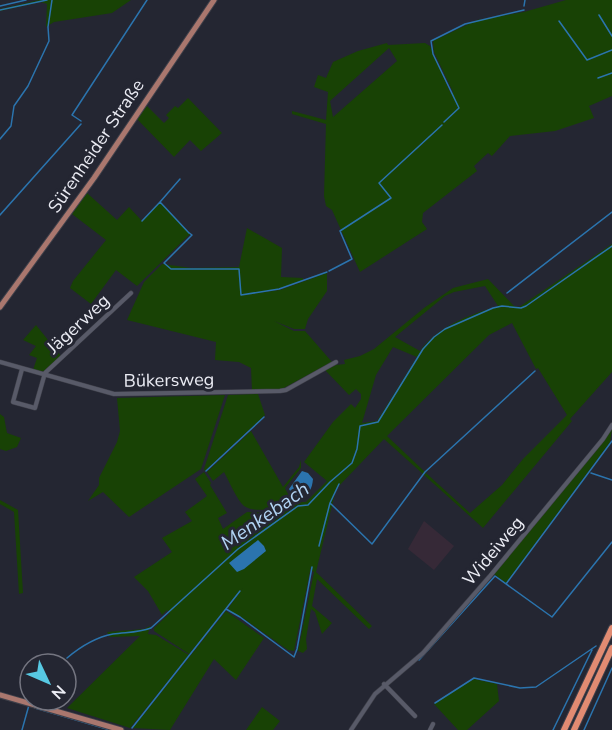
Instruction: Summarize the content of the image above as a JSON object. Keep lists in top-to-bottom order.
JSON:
{
  "streets": {
    "main road": ["Sürenheider Straße"],
    "street": ["Jägerweg", "Bükersweg", "Wideiweg"]
  },
  "crossings": [
    ["Jägerweg", "Bükersweg"]
  ],
  "water": ["Menkebach"],
  "north": "bottom right"
}
